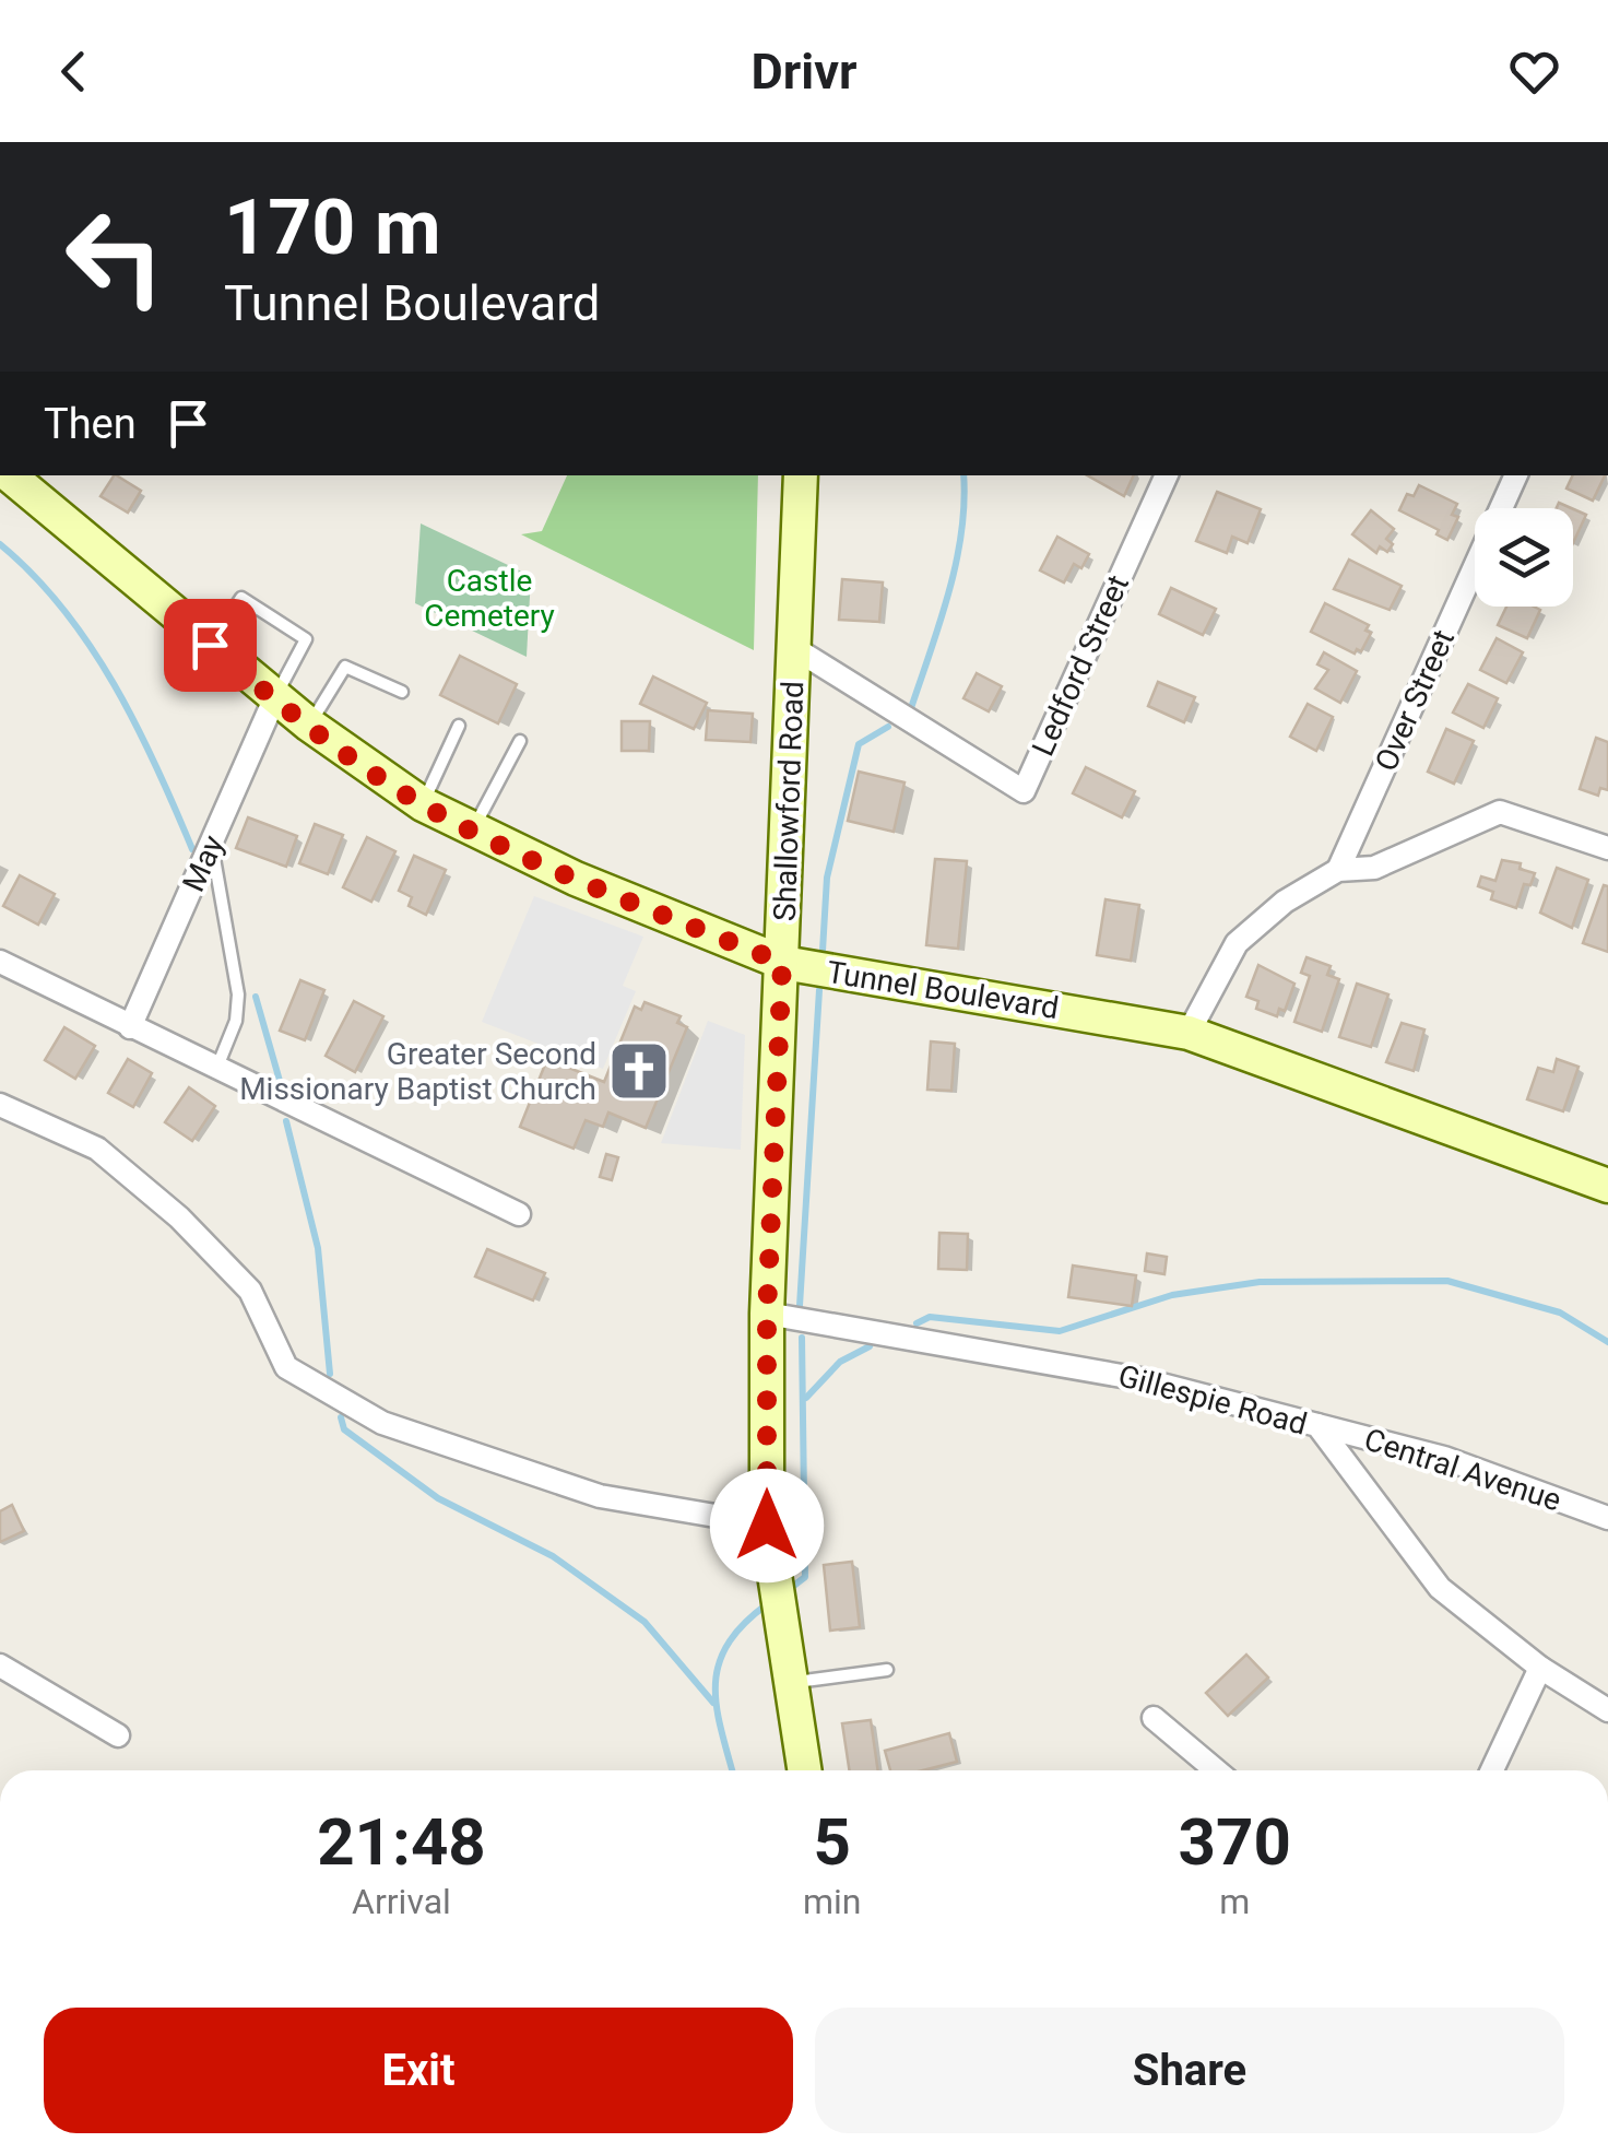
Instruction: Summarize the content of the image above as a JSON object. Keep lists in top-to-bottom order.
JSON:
{
  "streets": {
    "main road": ["Shallowford Road", "Tunnel Boulevard"],
    "street": [
      "Ledford Street",
      "Over Street",
      "May",
      "Gillespie Road",
      "Central Avenue"
    ]
  },
  "crossings": [
    ["Ledford Street", "Shallowford Road"],
    ["Shallowford Road", "Tunnel Boulevard"],
    ["Shallowford Road", "Gillespie Road"],
    ["May", "Tunnel Boulevard"],
    ["Gillespie Road", "Central Avenue"]
  ],
  "parks": ["Castle Cemetery"],
  "places": {
    "church": ["Greater Second Missionary Baptist Church"]
  },
  "page": {
    "header": "Drivr",
    "turn": ["170 m", "Tunnel Boulevard"],
    "then": "Then",
    "eta": [
      "21:48",
      "Arrival",
      "5",
      "min",
      "370",
      "m"
    ],
    "buttons": ["Exit", "Share"]
  }
}
